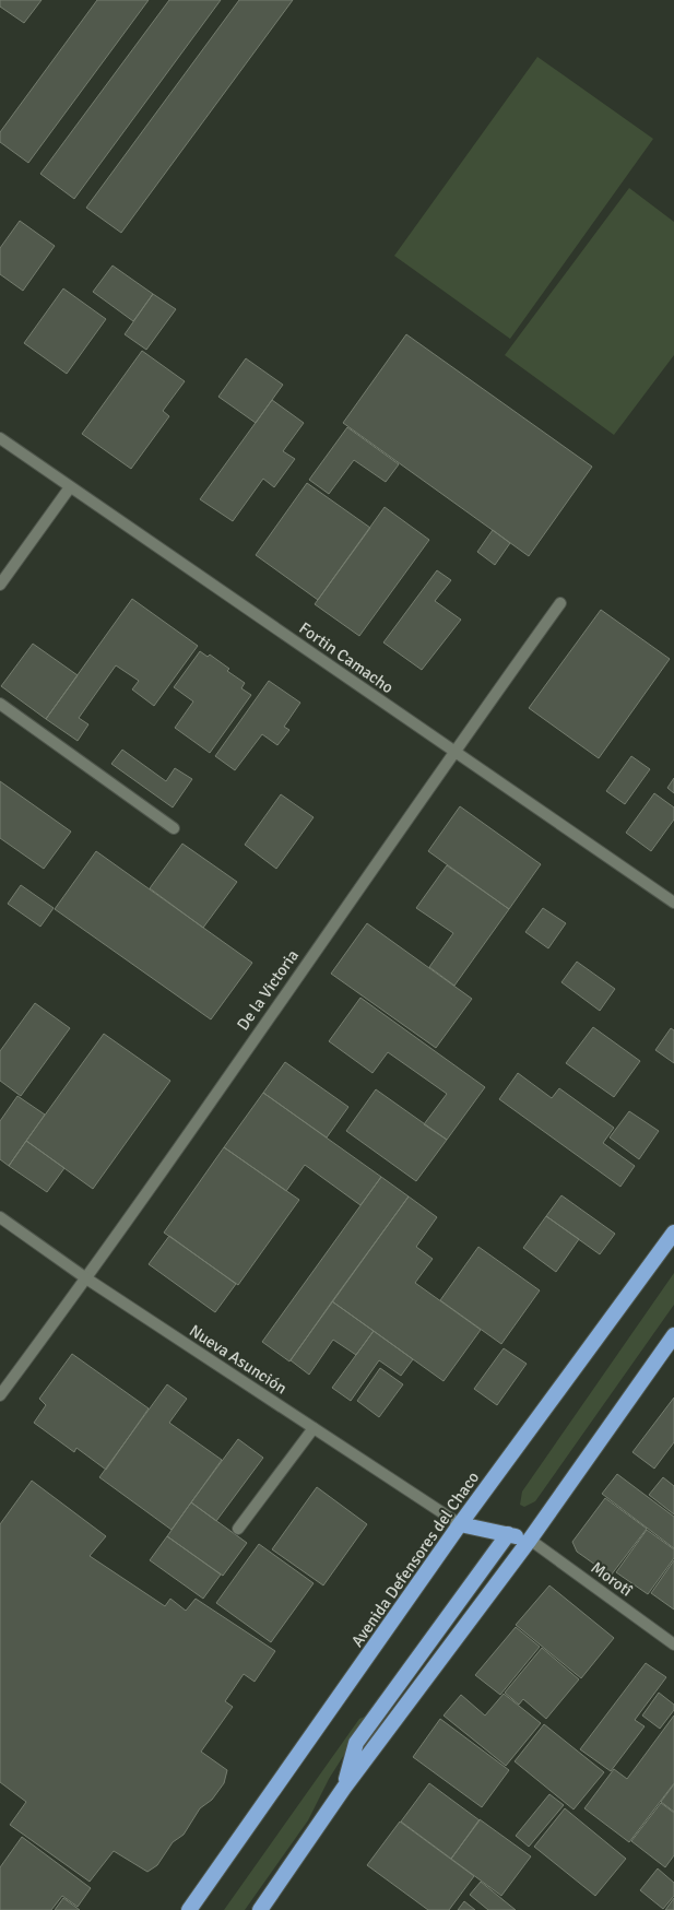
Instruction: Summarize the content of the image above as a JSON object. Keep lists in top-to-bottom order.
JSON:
{
  "streets": {
    "highway": ["Avenida Defensores del Chaco"],
    "street": [
      "Fortin Camacho",
      "De la Victoria",
      "Nueva Asunción",
      "Morotî"
    ]
  },
  "crossings": [
    ["Fortin Camacho", "De la Victoria"],
    ["De la Victoria", "Nueva Asunción"],
    ["Nueva Asunción", "Avenida Defensores del Chaco"]
  ]
}
